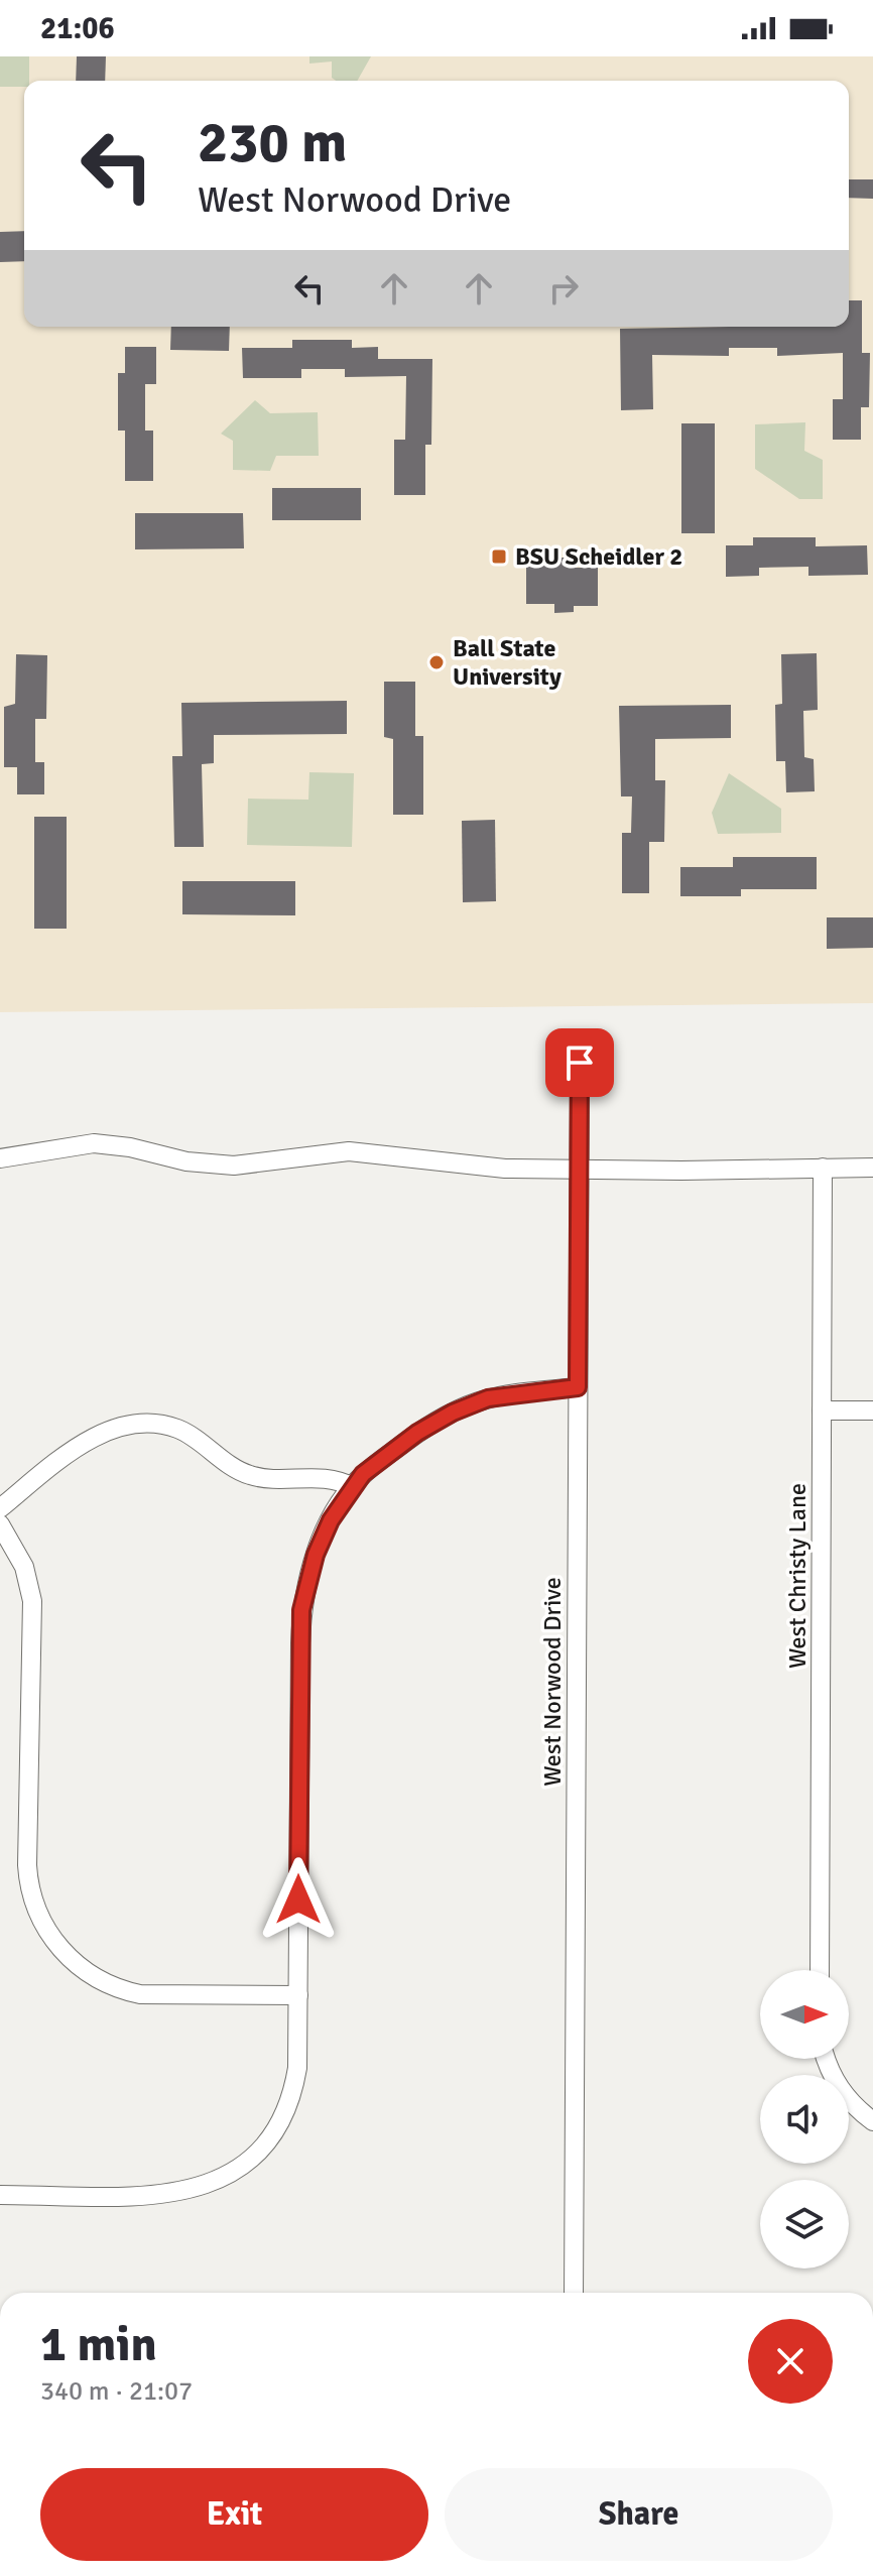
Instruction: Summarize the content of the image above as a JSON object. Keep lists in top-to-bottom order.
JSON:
{
  "streets": {
    "street": ["West Christy Lane", "West Norwood Drive"]
  },
  "places": {
    "transit": ["BSU Scheidler 2"],
    "other": ["Ball State University"]
  },
  "north": "right",
  "page": {
    "status": "21:06",
    "turn": ["230 m", "West Norwood Drive"],
    "heading": ["1 min", "340 m · 21:07"],
    "buttons": ["Exit", "Share"]
  }
}
